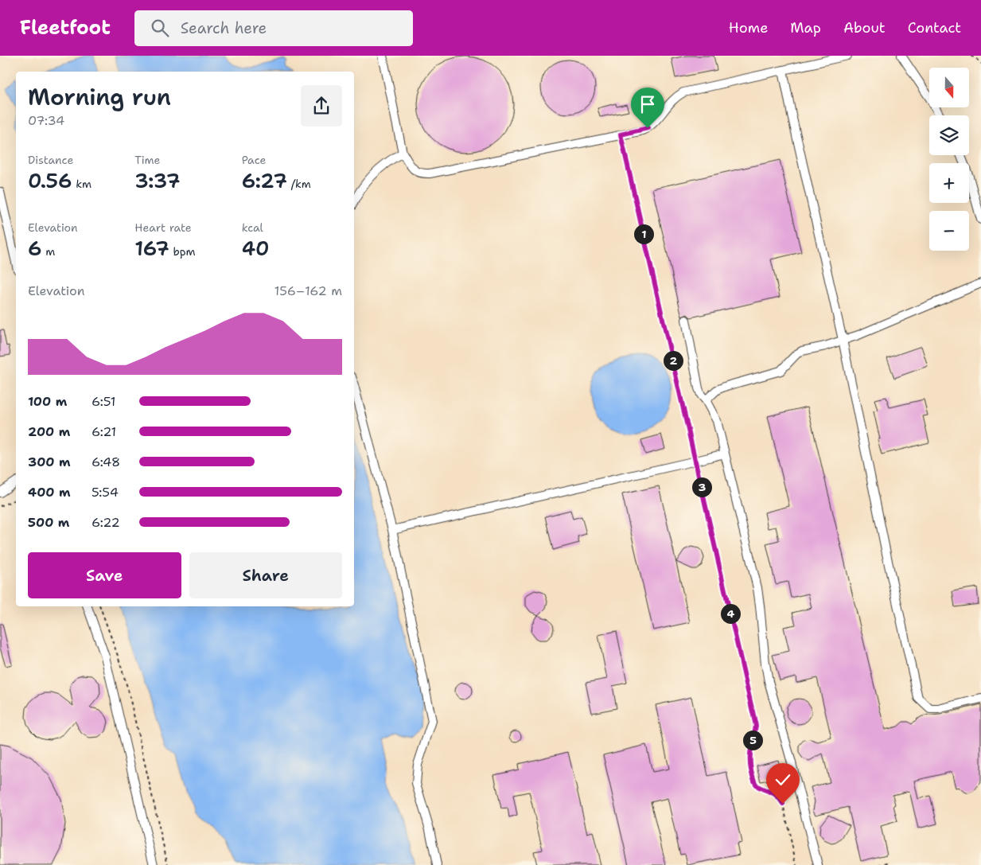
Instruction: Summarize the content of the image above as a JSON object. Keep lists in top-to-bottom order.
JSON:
{
  "north": "bottom",
  "page": {
    "header": "Fleetfoot",
    "search": "Search here",
    "nav": [
      "Home",
      "Map",
      "About",
      "Contact"
    ],
    "map_buttons": ["+", "−"],
    "heading": ["Morning run", "07:34"],
    "stats": [
      ["Distance", "0.56 km"],
      ["Time", "3:37"],
      ["Pace", "6:27 /km"],
      ["Elevation", "6 m"],
      ["Heart rate", "167 bpm"],
      ["kcal", "40"]
    ],
    "pins": [
      "1",
      "2",
      "3",
      "4",
      "5"
    ],
    "chart": ["Elevation", "156–162 m"],
    "list": [
      {
        "name": "100 m",
        "note": "6:51"
      },
      {
        "name": "200 m",
        "note": "6:21"
      },
      {
        "name": "300 m",
        "note": "6:48"
      },
      {
        "name": "400 m",
        "note": "5:54"
      },
      {
        "name": "500 m",
        "note": "6:22"
      }
    ],
    "buttons": ["Save", "Share"]
  }
}
